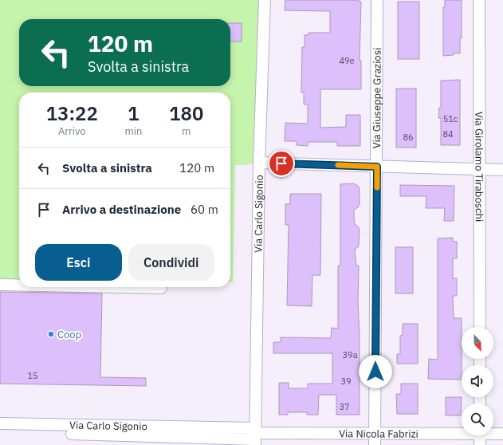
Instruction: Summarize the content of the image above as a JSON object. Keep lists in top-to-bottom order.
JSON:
{
  "streets": {
    "street": [
      "Via Giuseppe Graziosi",
      "Via Girolamo Tiraboschi",
      "Via Carlo Sigonio",
      "Via Nicola Fabrizi"
    ]
  },
  "crossings": [
    ["Via Giuseppe Graziosi", "Via Nicola Fabrizi"],
    ["Via Carlo Sigonio", "Via Nicola Fabrizi"]
  ],
  "places": ["Coop"],
  "house_numbers": [
    "49e",
    "51c",
    "84",
    "86",
    "39a",
    "15",
    "39",
    "37"
  ],
  "north": "bottom right",
  "page": {
    "turn": ["120 m", "Svolta a sinistra"],
    "eta": [
      "13:22",
      "Arrivo",
      "1",
      "min",
      "180",
      "m"
    ],
    "list": [
      {
        "name": "Svolta a sinistra",
        "value": "120 m"
      },
      {
        "name": "Arrivo a destinazione",
        "value": "60 m"
      }
    ],
    "buttons": ["Esci", "Condividi"]
  }
}
